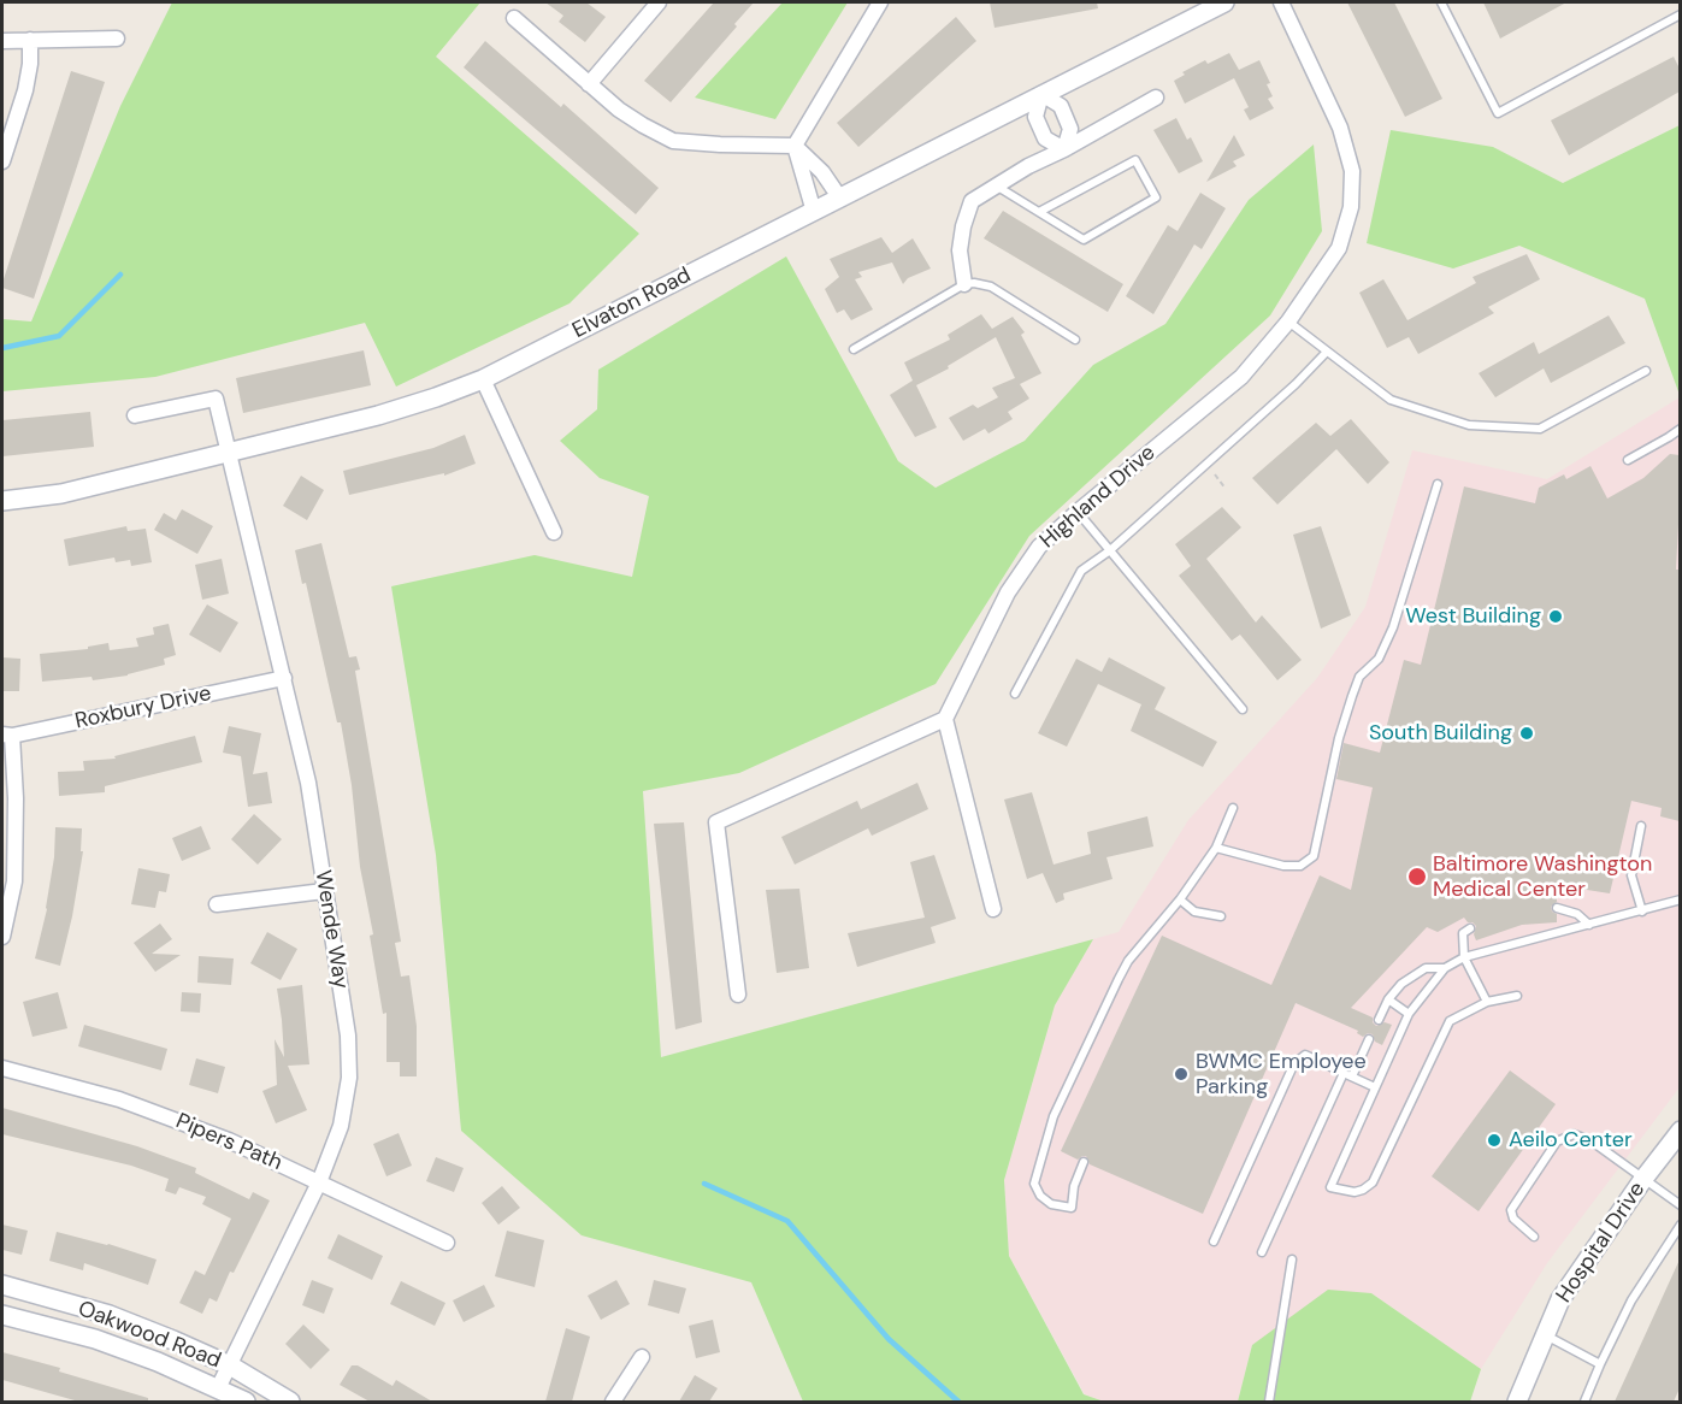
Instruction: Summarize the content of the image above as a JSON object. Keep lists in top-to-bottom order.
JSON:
{
  "streets": {
    "street": [
      "Elvaton Road",
      "Highland Drive",
      "Roxbury Drive",
      "Wende Way",
      "Pipers Path",
      "Hospital Drive",
      "Oakwood Road"
    ]
  },
  "crossings": [
    ["Elvaton Road", "Wende Way"],
    ["Roxbury Drive", "Wende Way"],
    ["Wende Way", "Pipers Path"],
    ["Wende Way", "Oakwood Road"]
  ],
  "places": [
    "West Building",
    "South Building",
    "Baltimore Washington Medical Center",
    "BWMC Employee Parking",
    "Aeilo Center"
  ]
}
